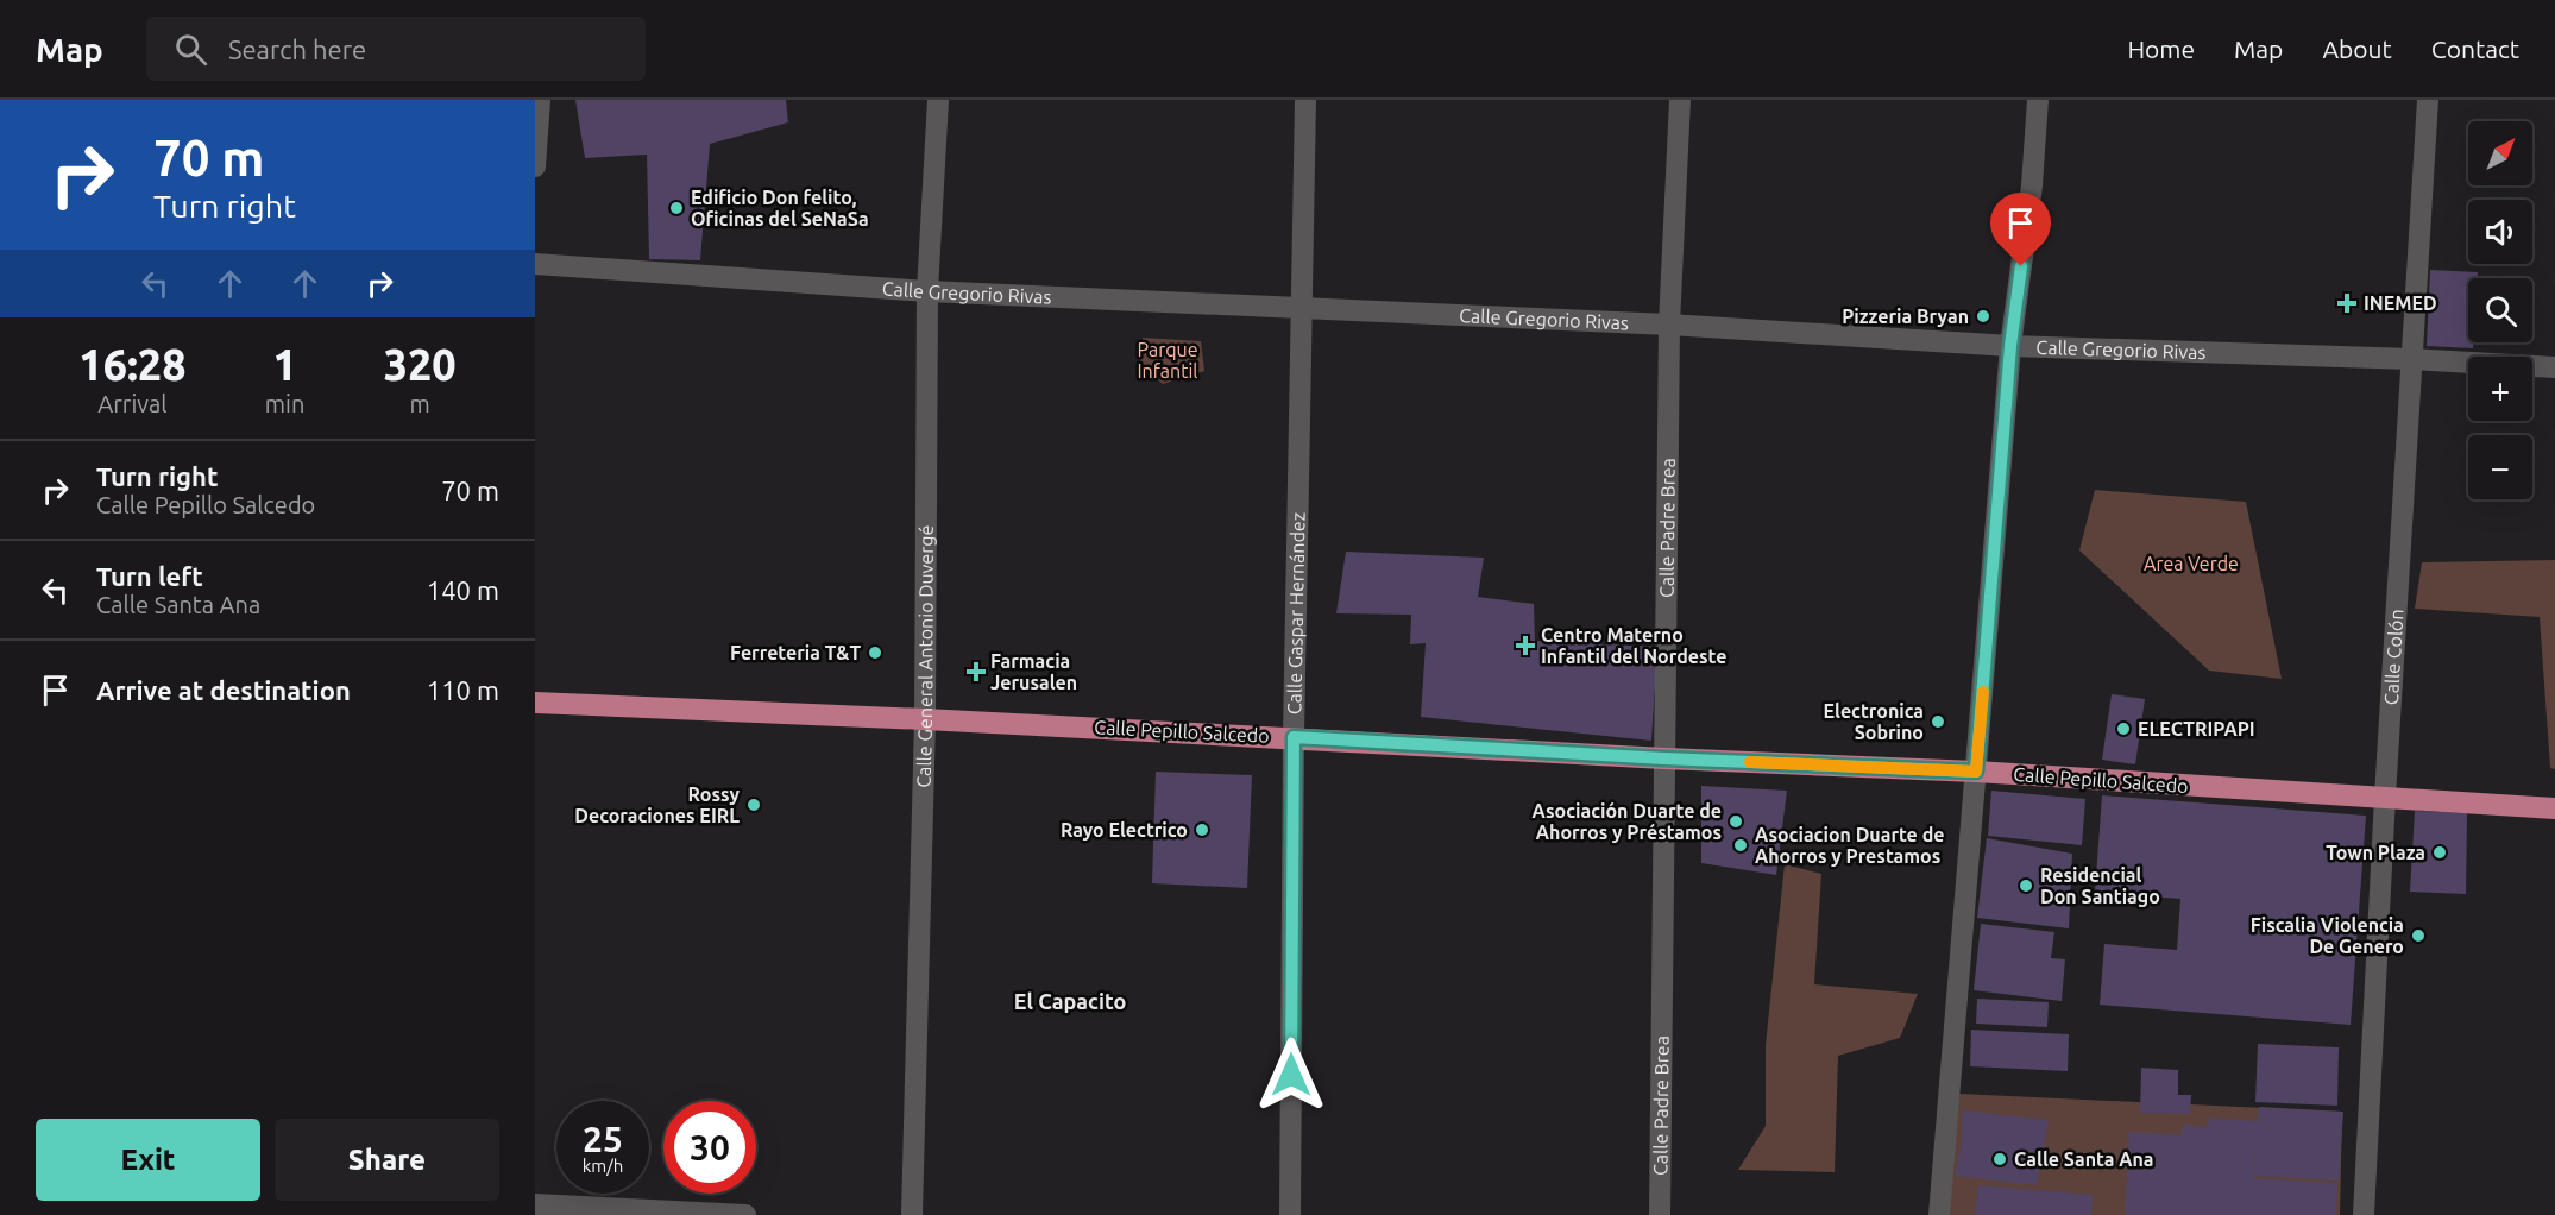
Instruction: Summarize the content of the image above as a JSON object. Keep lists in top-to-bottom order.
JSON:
{
  "streets": {
    "main road": ["Calle Pepillo Salcedo"],
    "street": [
      "Calle Gregorio Rivas",
      "Calle Padre Brea",
      "Calle Gaspar Hernández",
      "Calle General Antonio Duvergé",
      "Calle Colón"
    ]
  },
  "crossings": [
    ["Calle Gregorio Rivas", "Calle Padre Brea"],
    ["Calle Gregorio Rivas", "Calle Gaspar Hernández"],
    ["Calle Gregorio Rivas", "Calle General Antonio Duvergé"],
    ["Calle Gregorio Rivas", "Calle Colón"],
    ["Calle Padre Brea", "Calle Pepillo Salcedo"],
    ["Calle Gaspar Hernández", "Calle Pepillo Salcedo"],
    ["Calle General Antonio Duvergé", "Calle Pepillo Salcedo"],
    ["Calle Colón", "Calle Pepillo Salcedo"]
  ],
  "districts": ["El Capacito"],
  "parks": ["Parque Infantil", "Area Verde"],
  "places": {
    "other": [
      "Edificio Don felito, Oficinas del SeNaSa",
      "Pizzeria Bryan",
      "Ferreteria T&T",
      "Electronica Sobrino",
      "ELECTRIPAPI",
      "Rossy Decoraciones EIRL",
      "Asociación Duarte de Ahorros y Préstamos",
      "Rayo Electrico",
      "Asociacion Duarte de Ahorros y Prestamos",
      "Town Plaza",
      "Residencial Don Santiago",
      "Fiscalia Violencia De Genero",
      "Calle Santa Ana"
    ],
    "health": ["INEMED", "Centro Materno Infantil del Nordeste", "Farmacia Jerusalen"]
  },
  "north": "top right",
  "page": {
    "header": "Map",
    "search": "Search here",
    "nav": [
      "Home",
      "Map",
      "About",
      "Contact"
    ],
    "turn": ["70 m", "Turn right"],
    "map_buttons": ["+", "−"],
    "eta": [
      "16:28",
      "Arrival",
      "1",
      "min",
      "320",
      "m"
    ],
    "list": [
      {
        "name": "Turn right",
        "note": "Calle Pepillo Salcedo",
        "value": "70 m"
      },
      {
        "name": "Turn left",
        "note": "Calle Santa Ana",
        "value": "140 m"
      },
      {
        "name": "Arrive at destination",
        "value": "110 m"
      }
    ],
    "speed": "25 km/h",
    "limit": "30",
    "buttons": ["Exit", "Share"]
  }
}
